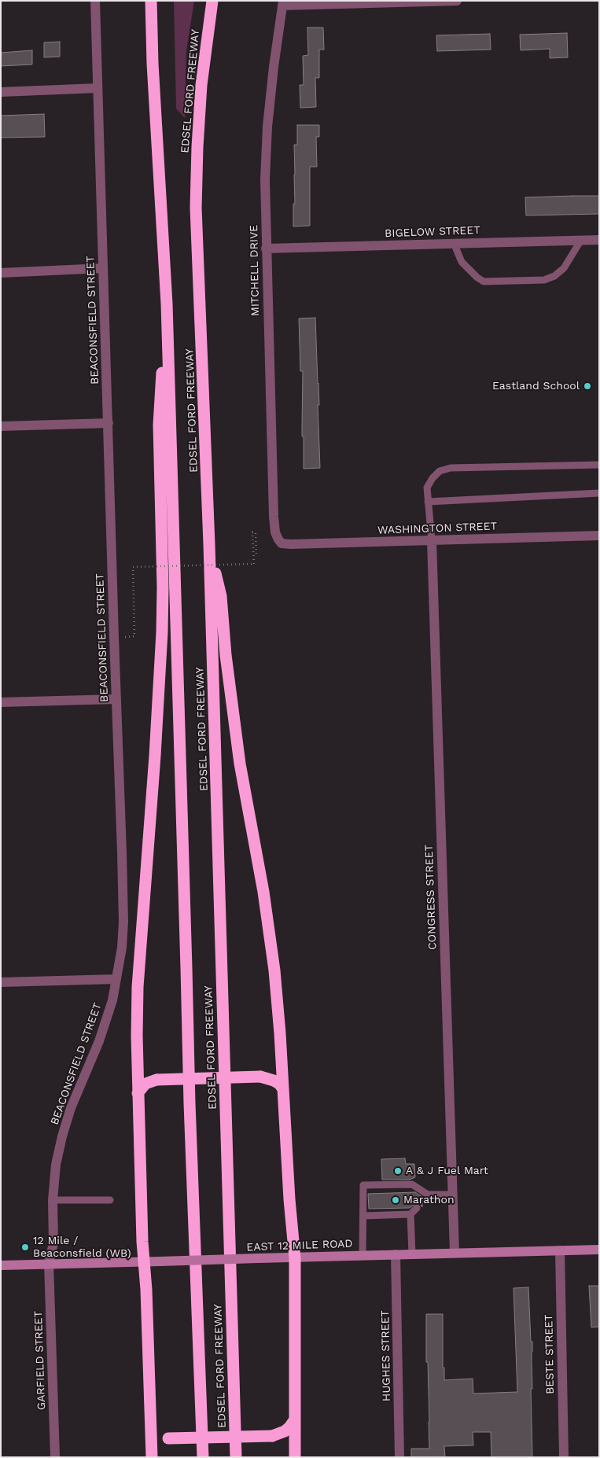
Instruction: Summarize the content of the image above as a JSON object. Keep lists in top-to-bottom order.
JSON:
{
  "streets": {
    "highway": ["EDSEL FORD FREEWAY"],
    "main road": ["EAST 12 MILE ROAD"],
    "street": [
      "BIGELOW STREET",
      "MITCHELL DRIVE",
      "BEACONSFIELD STREET",
      "WASHINGTON STREET",
      "CONGRESS STREET",
      "BESTE STREET",
      "HUGHES STREET",
      "GARFIELD STREET"
    ]
  },
  "crossings": [
    ["BIGELOW STREET", "MITCHELL DRIVE"],
    ["MITCHELL DRIVE", "WASHINGTON STREET"],
    ["BEACONSFIELD STREET", "EAST 12 MILE ROAD"],
    ["BEACONSFIELD STREET", "GARFIELD STREET"],
    ["WASHINGTON STREET", "CONGRESS STREET"],
    ["CONGRESS STREET", "EAST 12 MILE ROAD"],
    ["EAST 12 MILE ROAD", "BESTE STREET"],
    ["EAST 12 MILE ROAD", "HUGHES STREET"],
    ["EAST 12 MILE ROAD", "GARFIELD STREET"]
  ],
  "places": [
    "Eastland School",
    "A & J Fuel Mart",
    "Marathon",
    "12 Mile / Beaconsfield (WB)"
  ]
}
